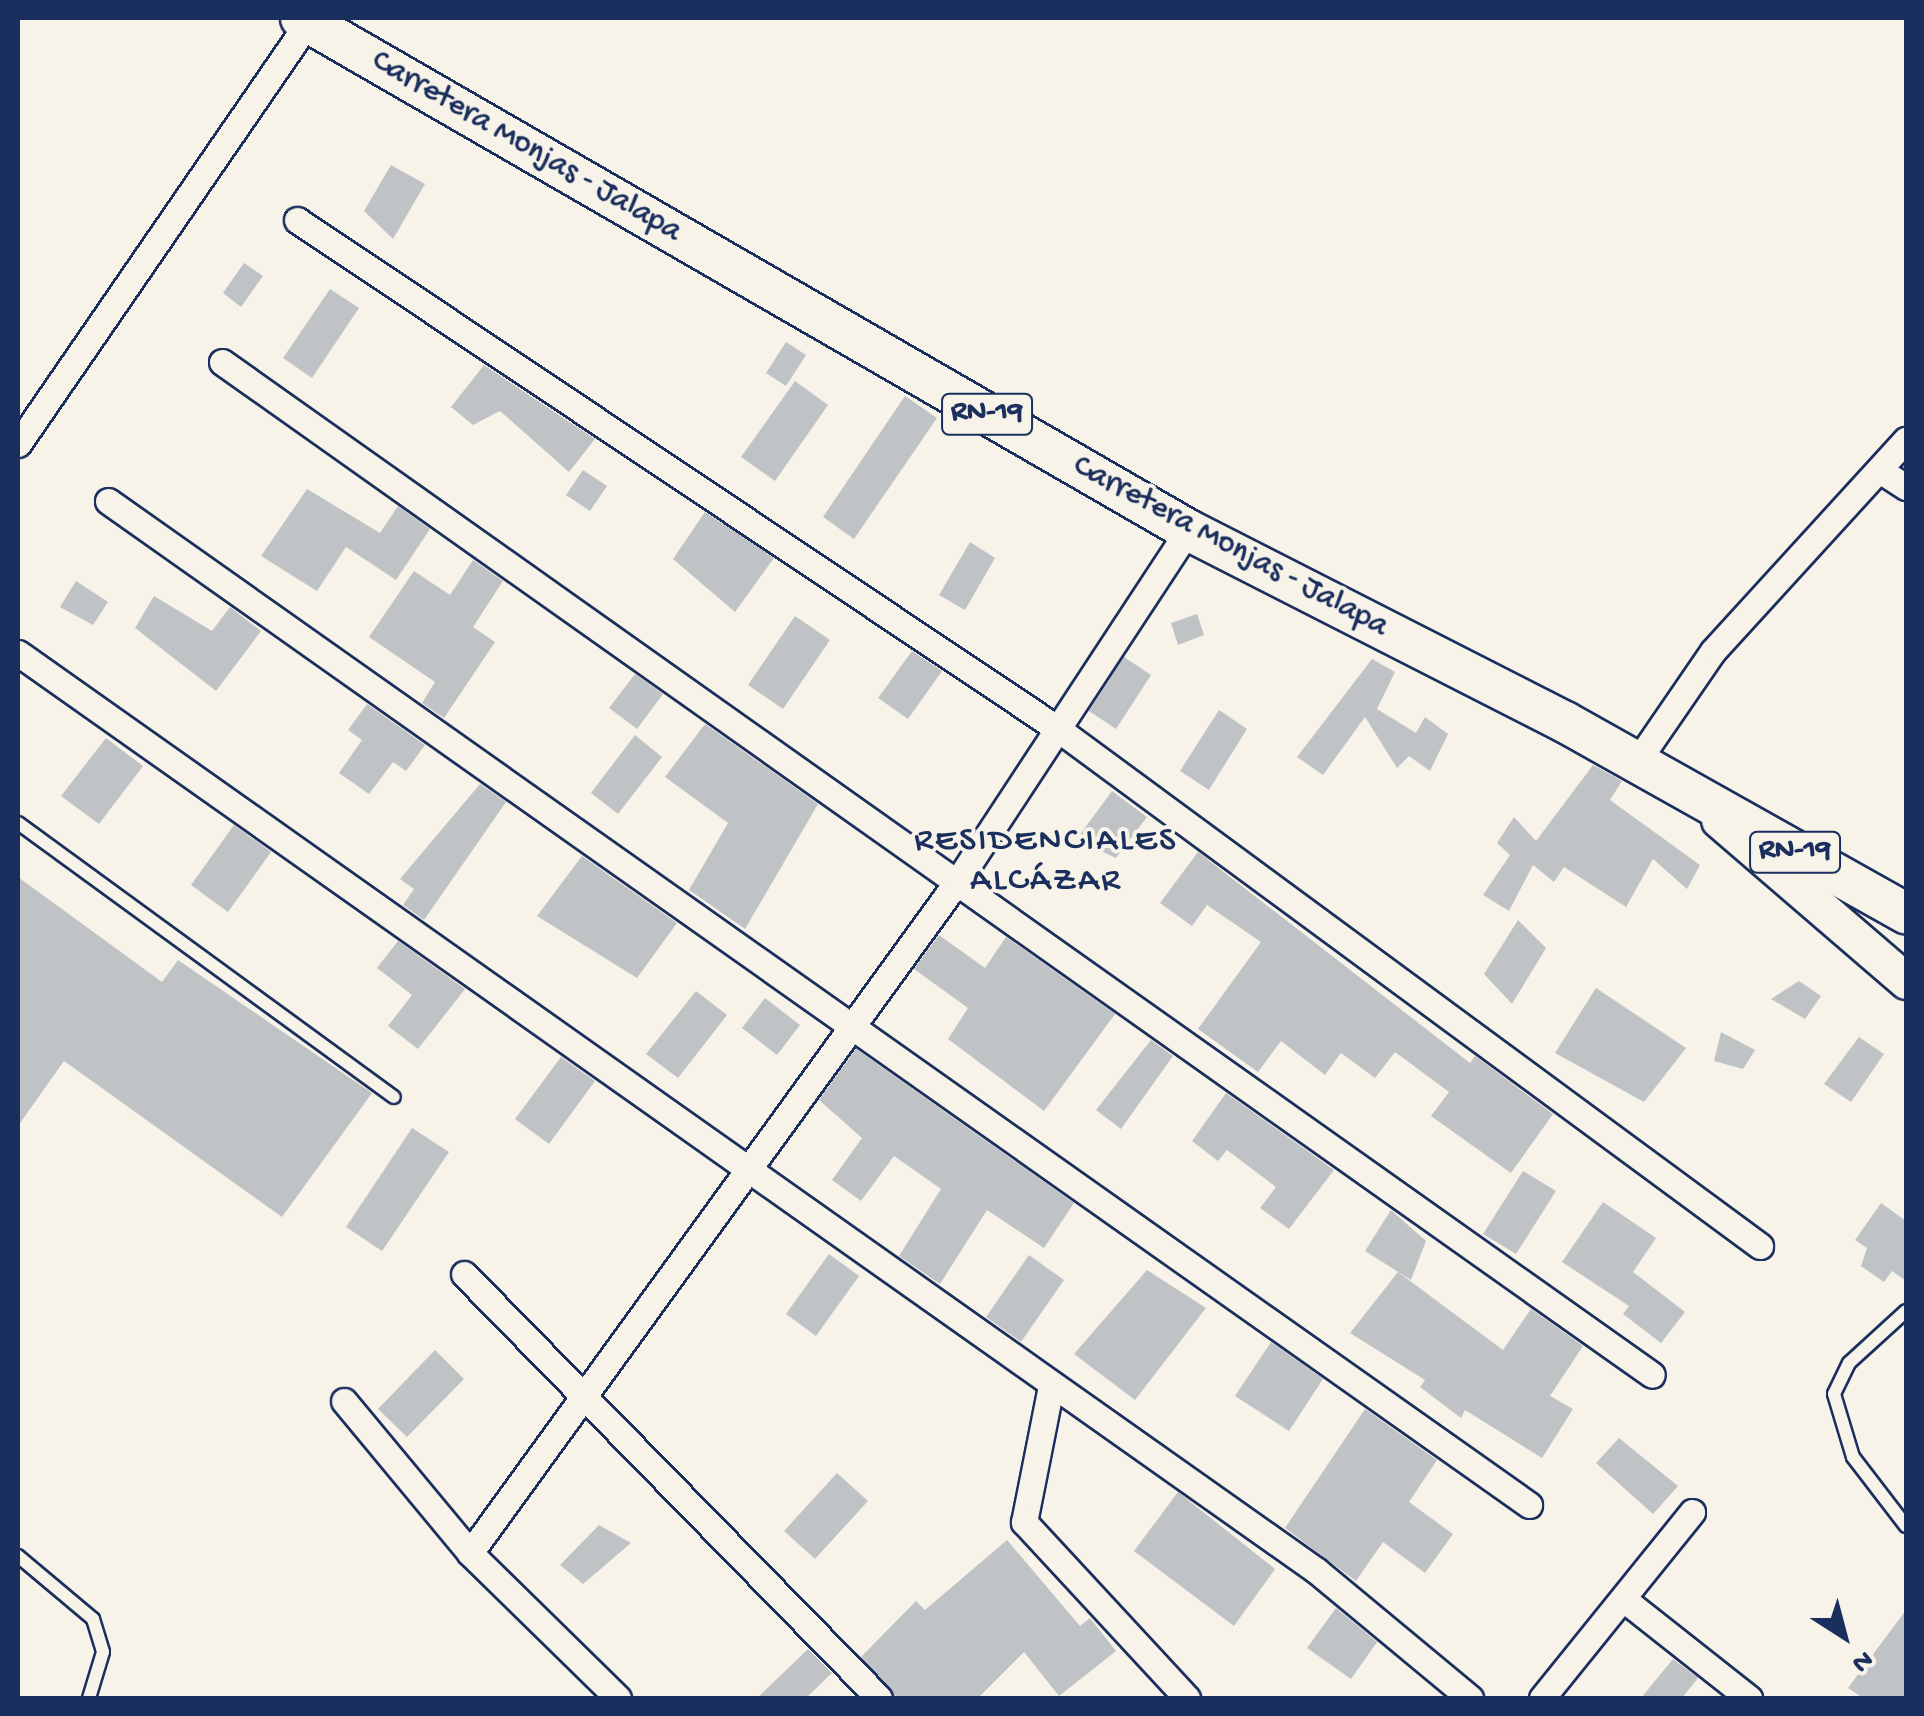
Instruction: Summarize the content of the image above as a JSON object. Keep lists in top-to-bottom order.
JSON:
{
  "streets": {
    "main road": ["Carretera Monjas - Jalapa", "RN-19"]
  },
  "districts": ["RESIDENCIALES ALCÁZAR"],
  "north": "bottom right"
}
